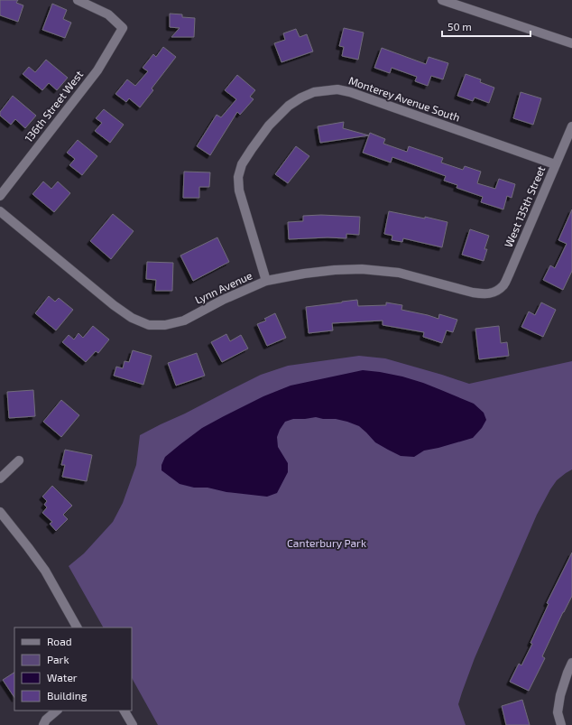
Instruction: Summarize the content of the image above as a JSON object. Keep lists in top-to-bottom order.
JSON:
{
  "streets": {
    "street": [
      "Monterey Avenue South",
      "136th Street West",
      "West 135th Street",
      "Lynn Avenue"
    ]
  },
  "crossings": [
    ["Monterey Avenue South", "West 135th Street"],
    ["Monterey Avenue South", "Lynn Avenue"],
    ["West 135th Street", "Lynn Avenue"]
  ],
  "parks": ["Canterbury Park"],
  "legend": [
    "Road",
    "Park",
    "Water",
    "Building"
  ],
  "scale_bar": "50 m"
}
